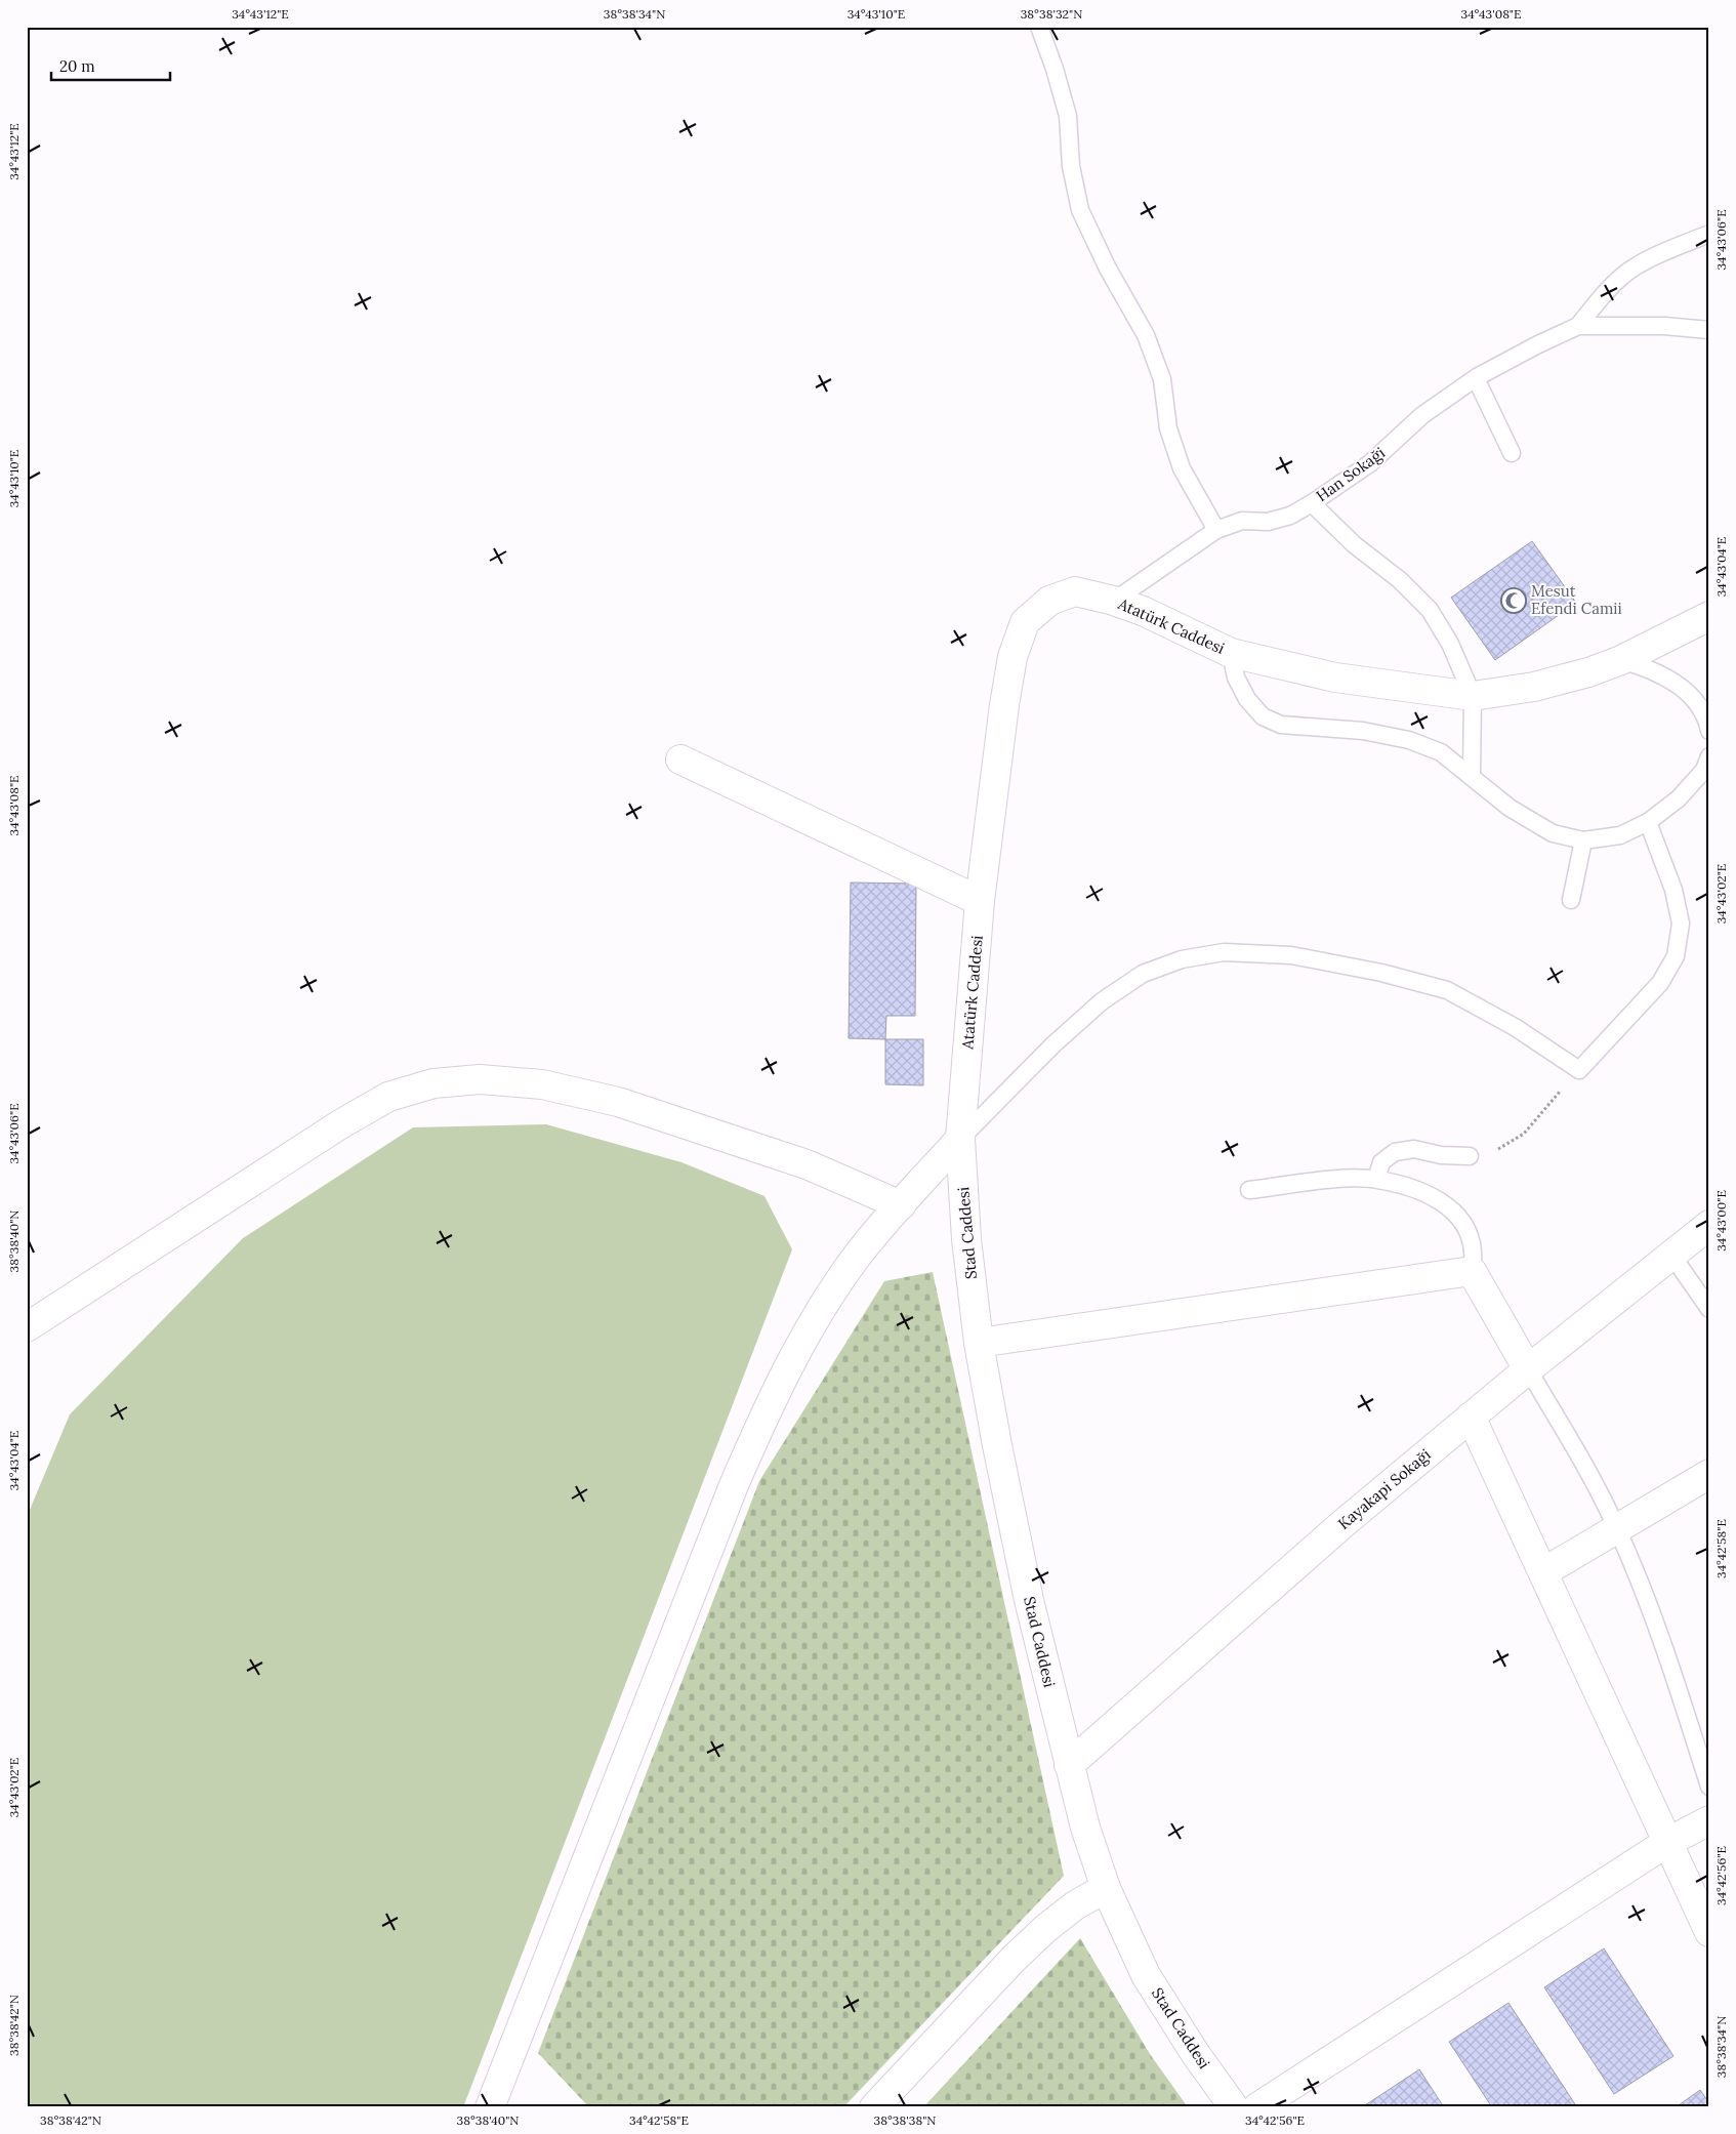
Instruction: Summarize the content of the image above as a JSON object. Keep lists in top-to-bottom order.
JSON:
{
  "streets": {
    "street": ["Atatürk Caddesi", "Stad Caddesi", "Kayakapi Sokaği"],
    "lane": ["Han Sokaği"]
  },
  "crossings": [
    ["Han Sokaği", "Atatürk Caddesi"],
    ["Atatürk Caddesi", "Stad Caddesi"],
    ["Stad Caddesi", "Kayakapi Sokaği"]
  ],
  "places": {
    "mosque": ["Mesut Efendi Camii"]
  },
  "scale_bar": "20 m",
  "coordinates": [
    "34°43'12\"E",
    "38°38'34\"N",
    "34°43'10\"E",
    "38°38'32\"N",
    "34°43'08\"E",
    "34°43'06\"E",
    "34°43'04\"E",
    "34°43'02\"E",
    "34°43'00\"E",
    "38°38'40\"N",
    "34°42'58\"E",
    "34°42'56\"E",
    "38°38'42\"N",
    "38°38'38\"N"
  ]
}
